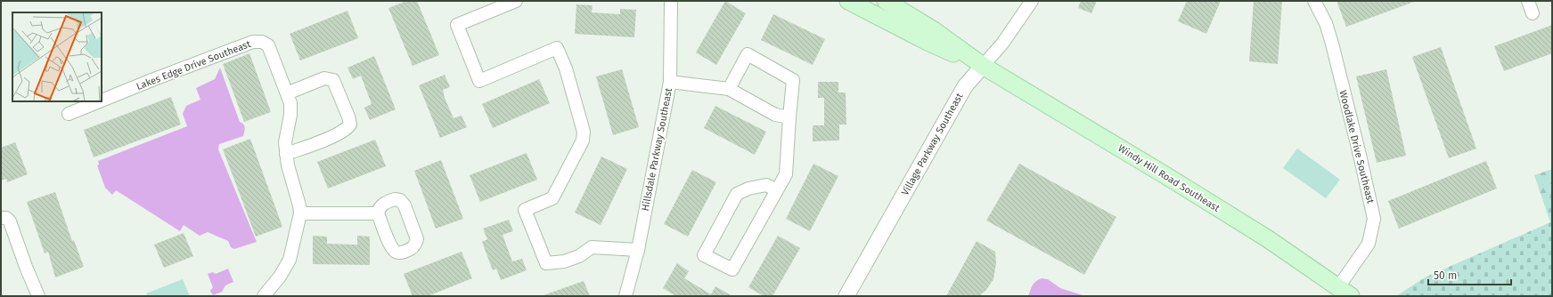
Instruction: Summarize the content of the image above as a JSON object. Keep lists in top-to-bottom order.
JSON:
{
  "streets": {
    "main road": ["Windy Hill Road Southeast"],
    "street": [
      "Lakes Edge Drive Southeast",
      "Village Parkway Southeast",
      "Woodlake Drive Southeast",
      "Hillsdale Parkway Southeast"
    ]
  },
  "crossings": [
    ["Village Parkway Southeast", "Windy Hill Road Southeast"],
    ["Woodlake Drive Southeast", "Windy Hill Road Southeast"]
  ],
  "scale_bar": "50 m"
}
